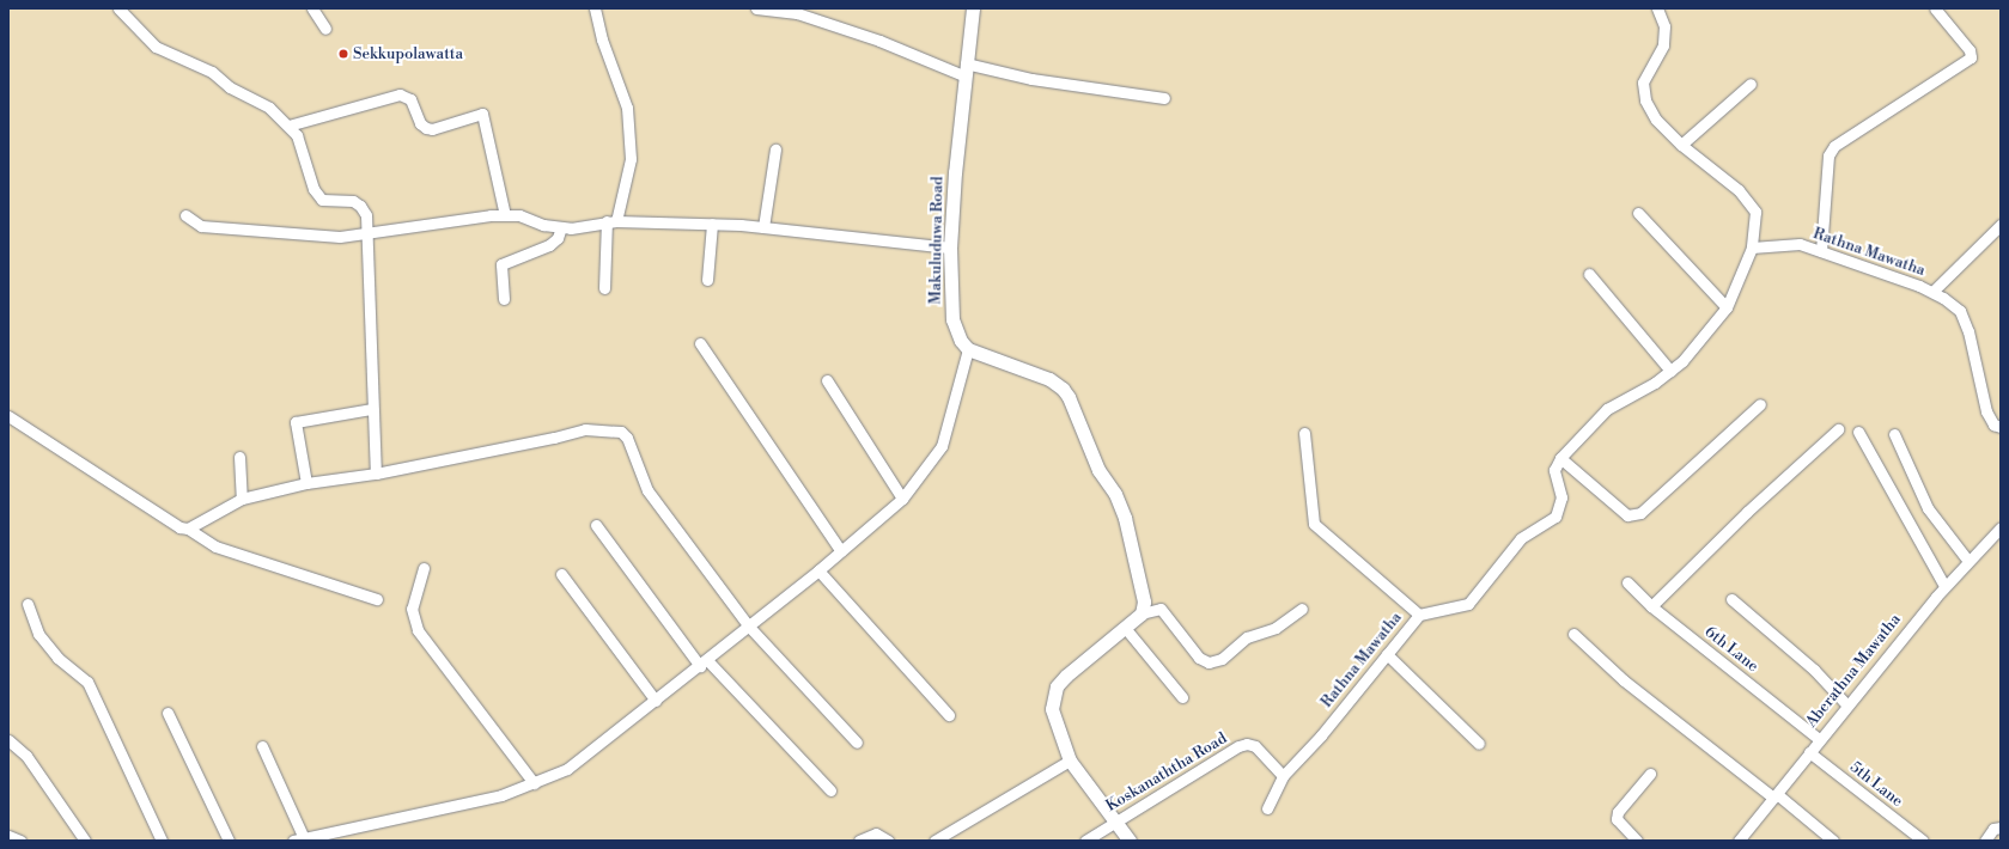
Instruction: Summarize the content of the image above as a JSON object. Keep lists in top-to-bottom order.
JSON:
{
  "streets": {
    "street": [
      "Makuluduwa Road",
      "Rathna Mawatha",
      "6th Lane",
      "Aberathna Mawatha",
      "Koskanaththa Road",
      "5th Lane"
    ]
  },
  "crossings": [
    ["Rathna Mawatha", "Koskanaththa Road"],
    ["6th Lane", "Aberathna Mawatha"],
    ["Aberathna Mawatha", "5th Lane"]
  ],
  "places": ["Sekkupolawatta"]
}
